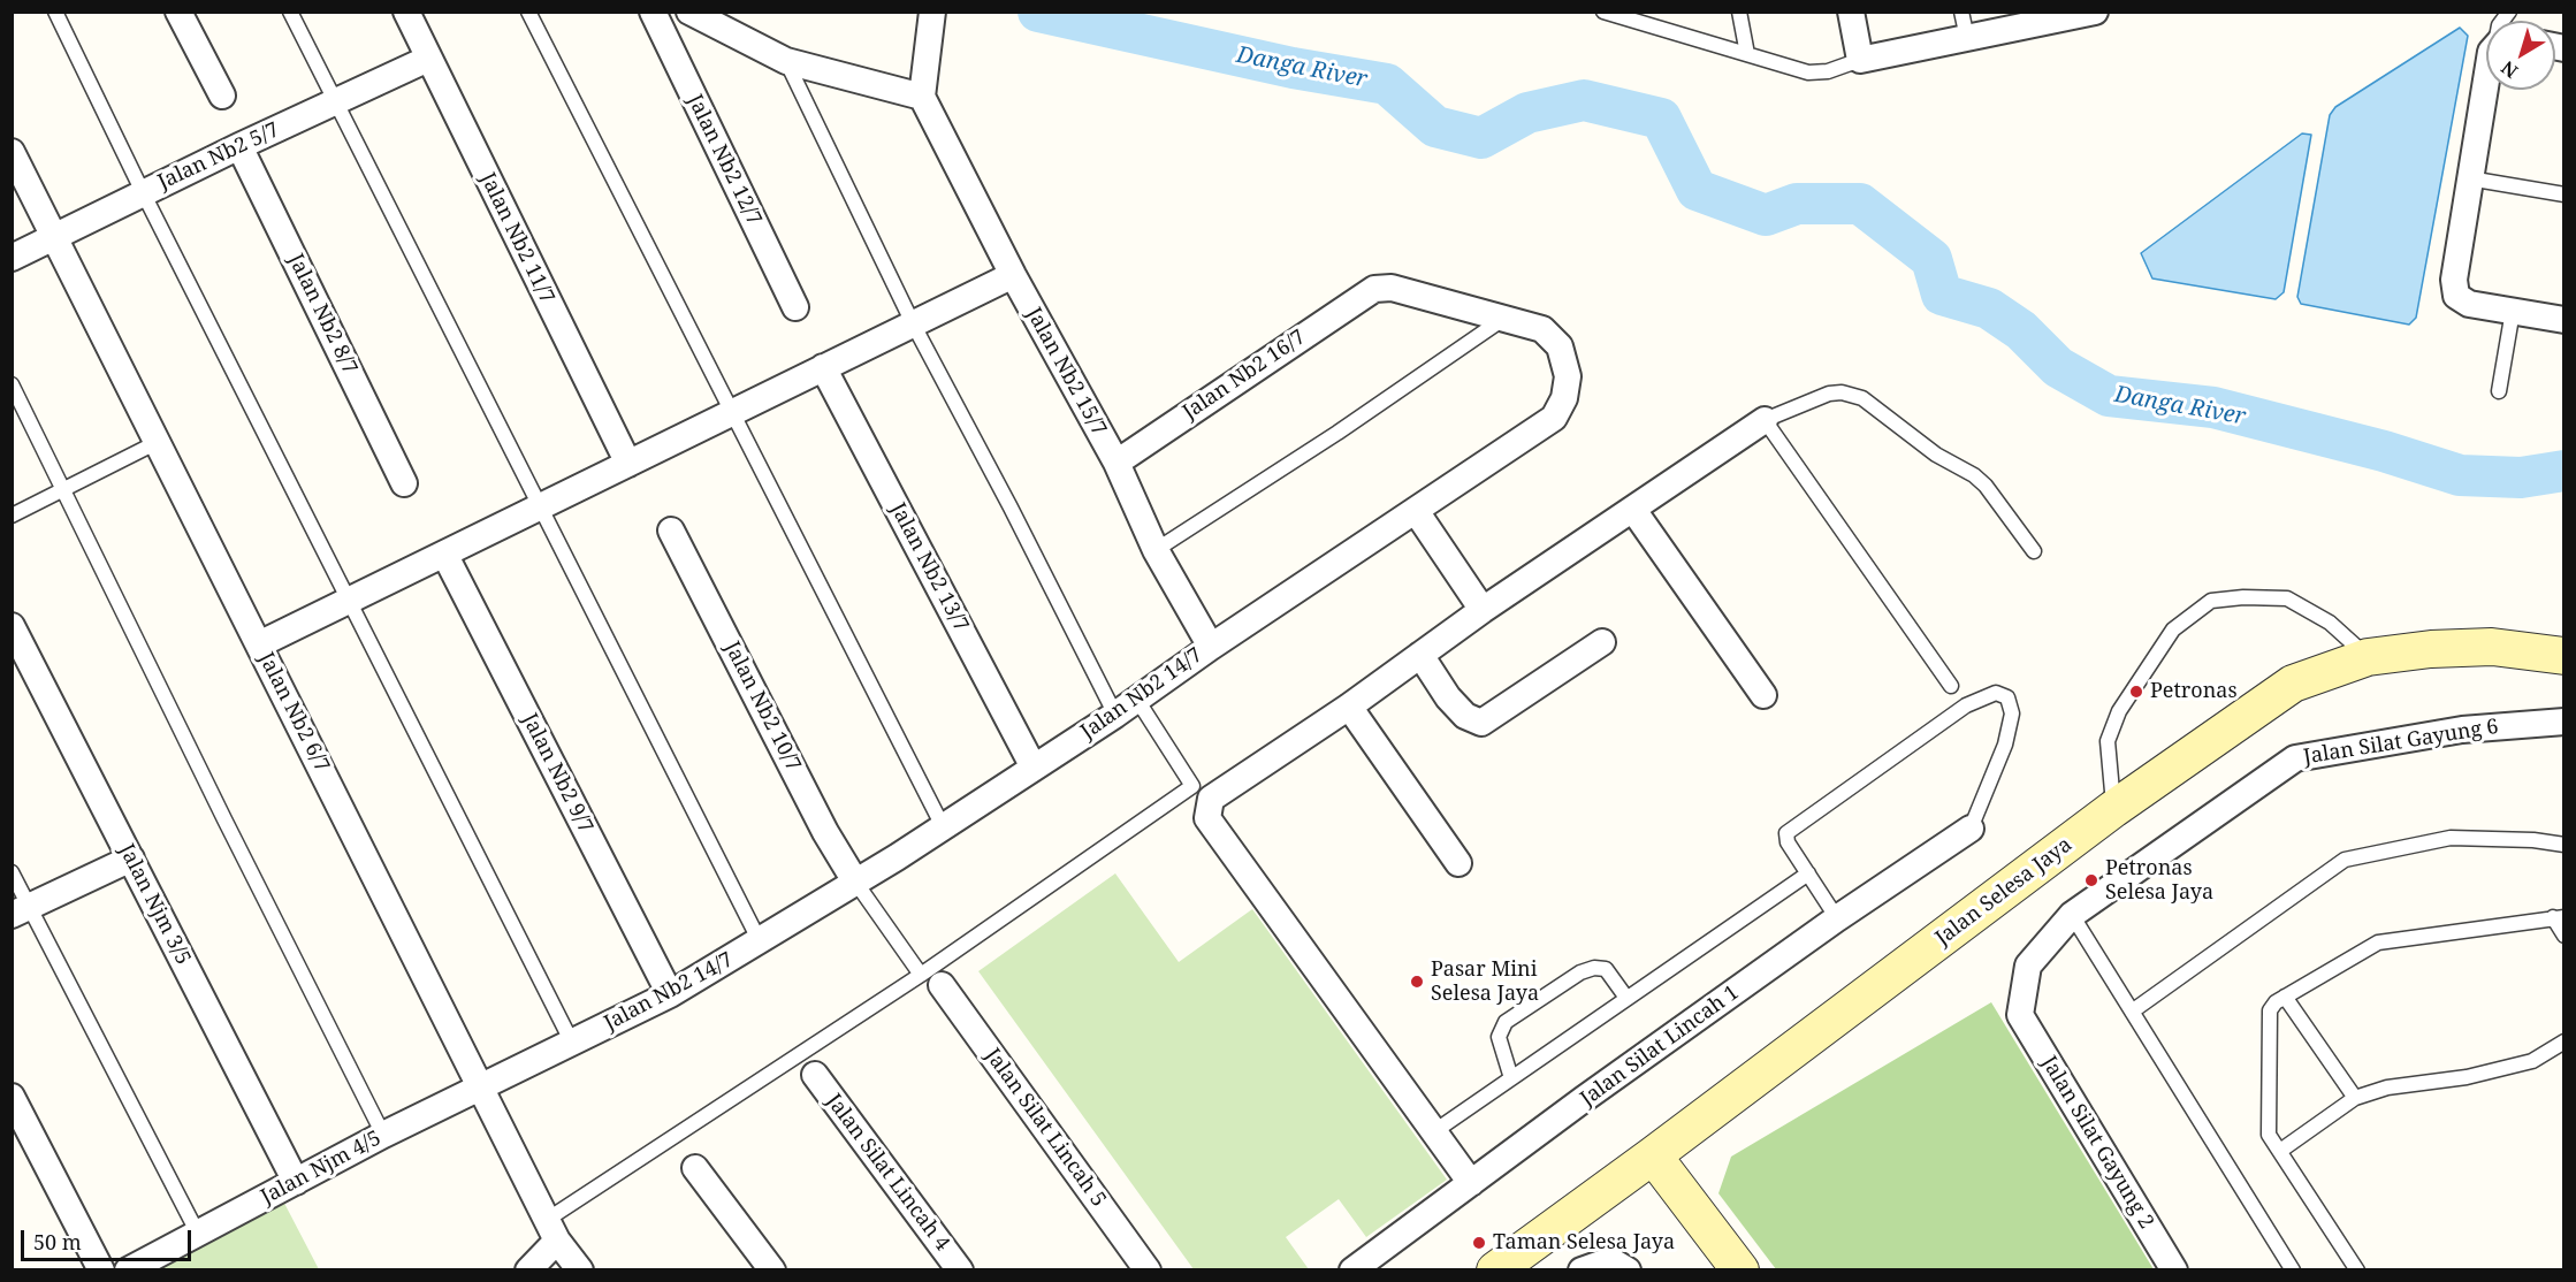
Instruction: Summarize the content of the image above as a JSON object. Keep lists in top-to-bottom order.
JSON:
{
  "streets": {
    "street": [
      "Jalan Nb2 5/7",
      "Jalan Nb2 12/7",
      "Jalan Nb2 11/7",
      "Jalan Nb2 8/7",
      "Jalan Nb2 15/7",
      "Jalan Nb2 16/7",
      "Jalan Nb2 13/7",
      "Jalan Nb2 14/7",
      "Jalan Nb2 10/7",
      "Jalan Nb2 6/7",
      "Jalan Silat Gayung 6",
      "Jalan Nb2 9/7",
      "Jalan Selesa Jaya",
      "Jalan Njm 3/5",
      "Jalan Silat Lincah 1",
      "Jalan Silat Lincah 5",
      "Jalan Silat Gayung 2",
      "Jalan Njm 4/5",
      "Jalan Silat Lincah 4"
    ]
  },
  "crossings": [
    ["Jalan Nb2 5/7", "Jalan Nb2 11/7"],
    ["Jalan Nb2 5/7", "Jalan Nb2 8/7"],
    ["Jalan Nb2 5/7", "Jalan Nb2 6/7"],
    ["Jalan Nb2 15/7", "Jalan Nb2 16/7"],
    ["Jalan Nb2 15/7", "Jalan Nb2 14/7"],
    ["Jalan Nb2 16/7", "Jalan Nb2 14/7"],
    ["Jalan Nb2 13/7", "Jalan Nb2 14/7"],
    ["Jalan Nb2 14/7", "Jalan Nb2 10/7"],
    ["Jalan Nb2 14/7", "Jalan Nb2 6/7"],
    ["Jalan Nb2 14/7", "Jalan Nb2 9/7"],
    ["Jalan Nb2 14/7", "Jalan Njm 4/5"],
    ["Jalan Nb2 6/7", "Jalan Njm 4/5"],
    ["Jalan Silat Gayung 6", "Jalan Silat Gayung 2"],
    ["Jalan Njm 3/5", "Jalan Njm 4/5"]
  ],
  "water": ["Danga River"],
  "places": [
    "Petronas",
    "Petronas Selesa Jaya",
    "Pasar Mini Selesa Jaya",
    "Taman Selesa Jaya"
  ],
  "scale_bar": "50 m",
  "north": "bottom left"
}
